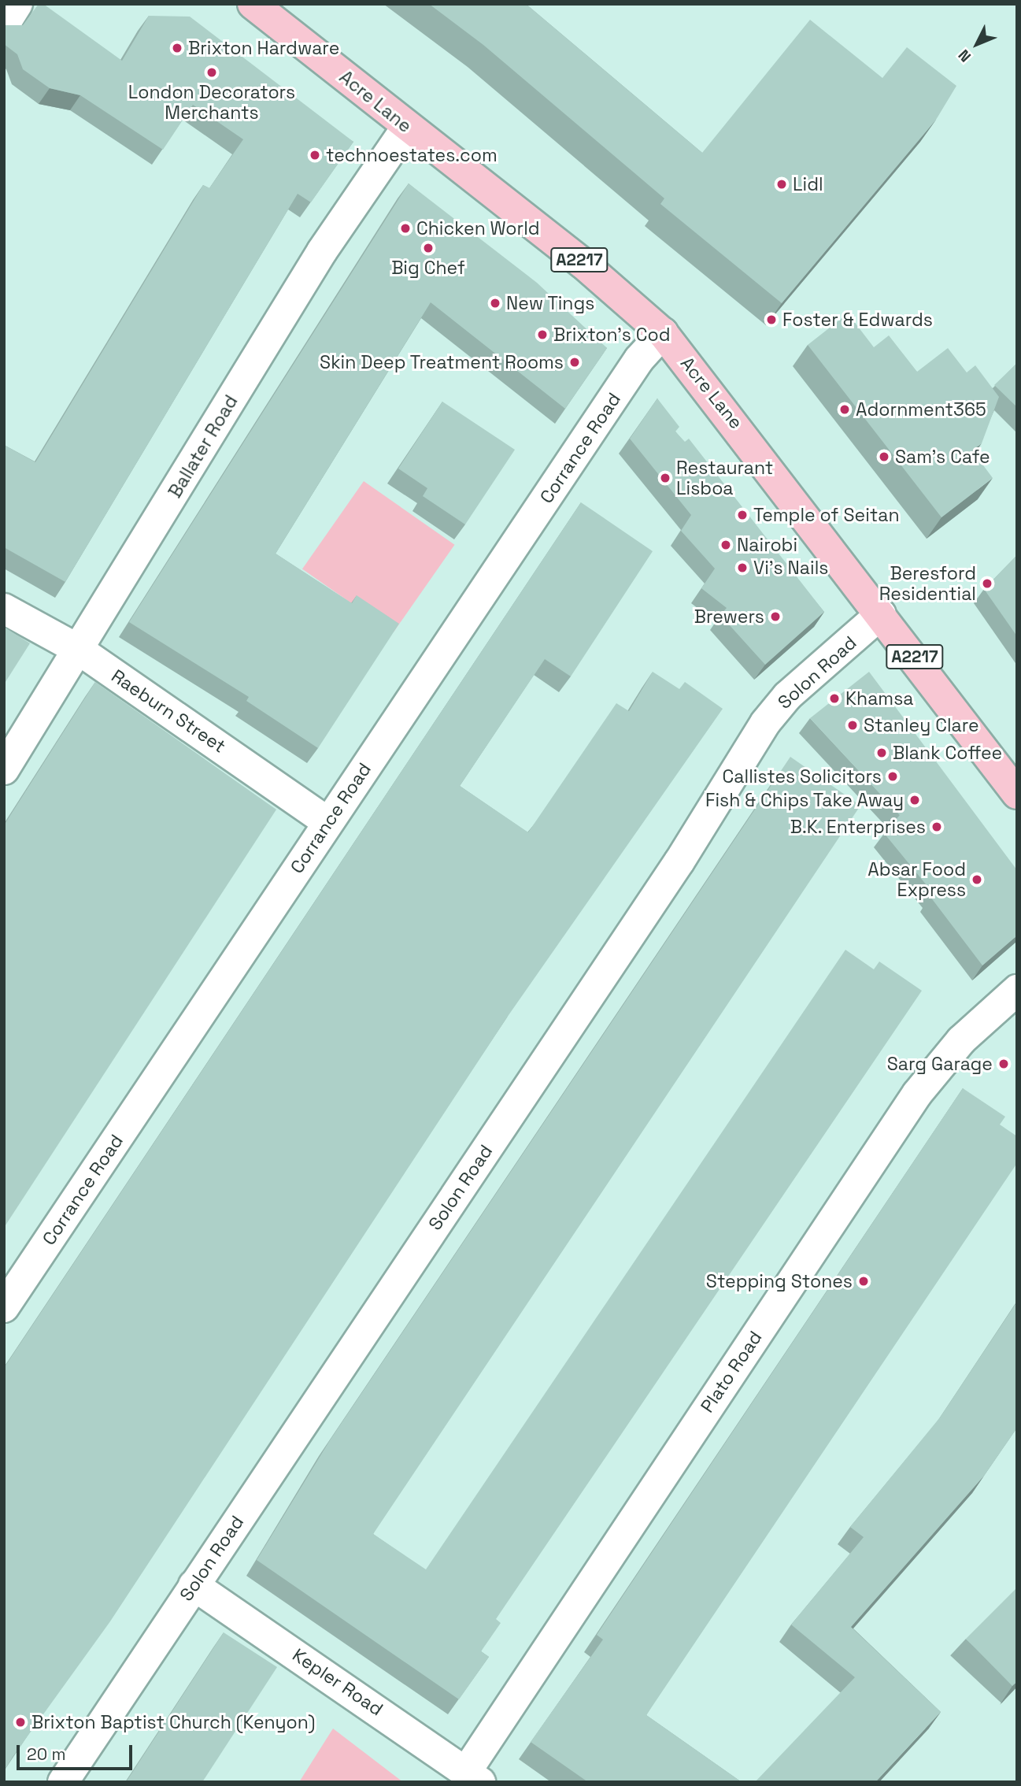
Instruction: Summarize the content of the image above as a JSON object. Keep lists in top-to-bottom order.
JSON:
{
  "streets": {
    "main road": ["Acre Lane", "A2217"],
    "street": [
      "Ballater Road",
      "Corrance Road",
      "Solon Road",
      "Raeburn Street",
      "Plato Road",
      "Kepler Road"
    ]
  },
  "crossings": [
    ["Acre Lane", "Ballater Road"],
    ["Acre Lane", "Corrance Road"],
    ["Acre Lane", "Solon Road"],
    ["Ballater Road", "Raeburn Street"],
    ["Corrance Road", "Raeburn Street"],
    ["Solon Road", "Kepler Road"],
    ["Plato Road", "Kepler Road"]
  ],
  "places": [
    "Brixton Hardware",
    "London Decorators Merchants",
    "technoestates.com",
    "Lidl",
    "Chicken World",
    "Big Chef",
    "New Tings",
    "Foster & Edwards",
    "Brixton's Cod",
    "Skin Deep Treatment Rooms",
    "Adornment365",
    "Sam's Cafe",
    "Restaurant Lisboa",
    "Temple of Seitan",
    "Nairobi",
    "Vi's Nails",
    "Beresford Residential",
    "Brewers",
    "Khamsa",
    "Stanley Clare",
    "Blank Coffee",
    "Callistes Solicitors",
    "Fish & Chips Take Away",
    "B.K. Enterprises",
    "Absar Food Express",
    "Sarg Garage",
    "Stepping Stones",
    "Brixton Baptist Church (Kenyon)"
  ],
  "scale_bar": "20 m",
  "north": "bottom left"
}
